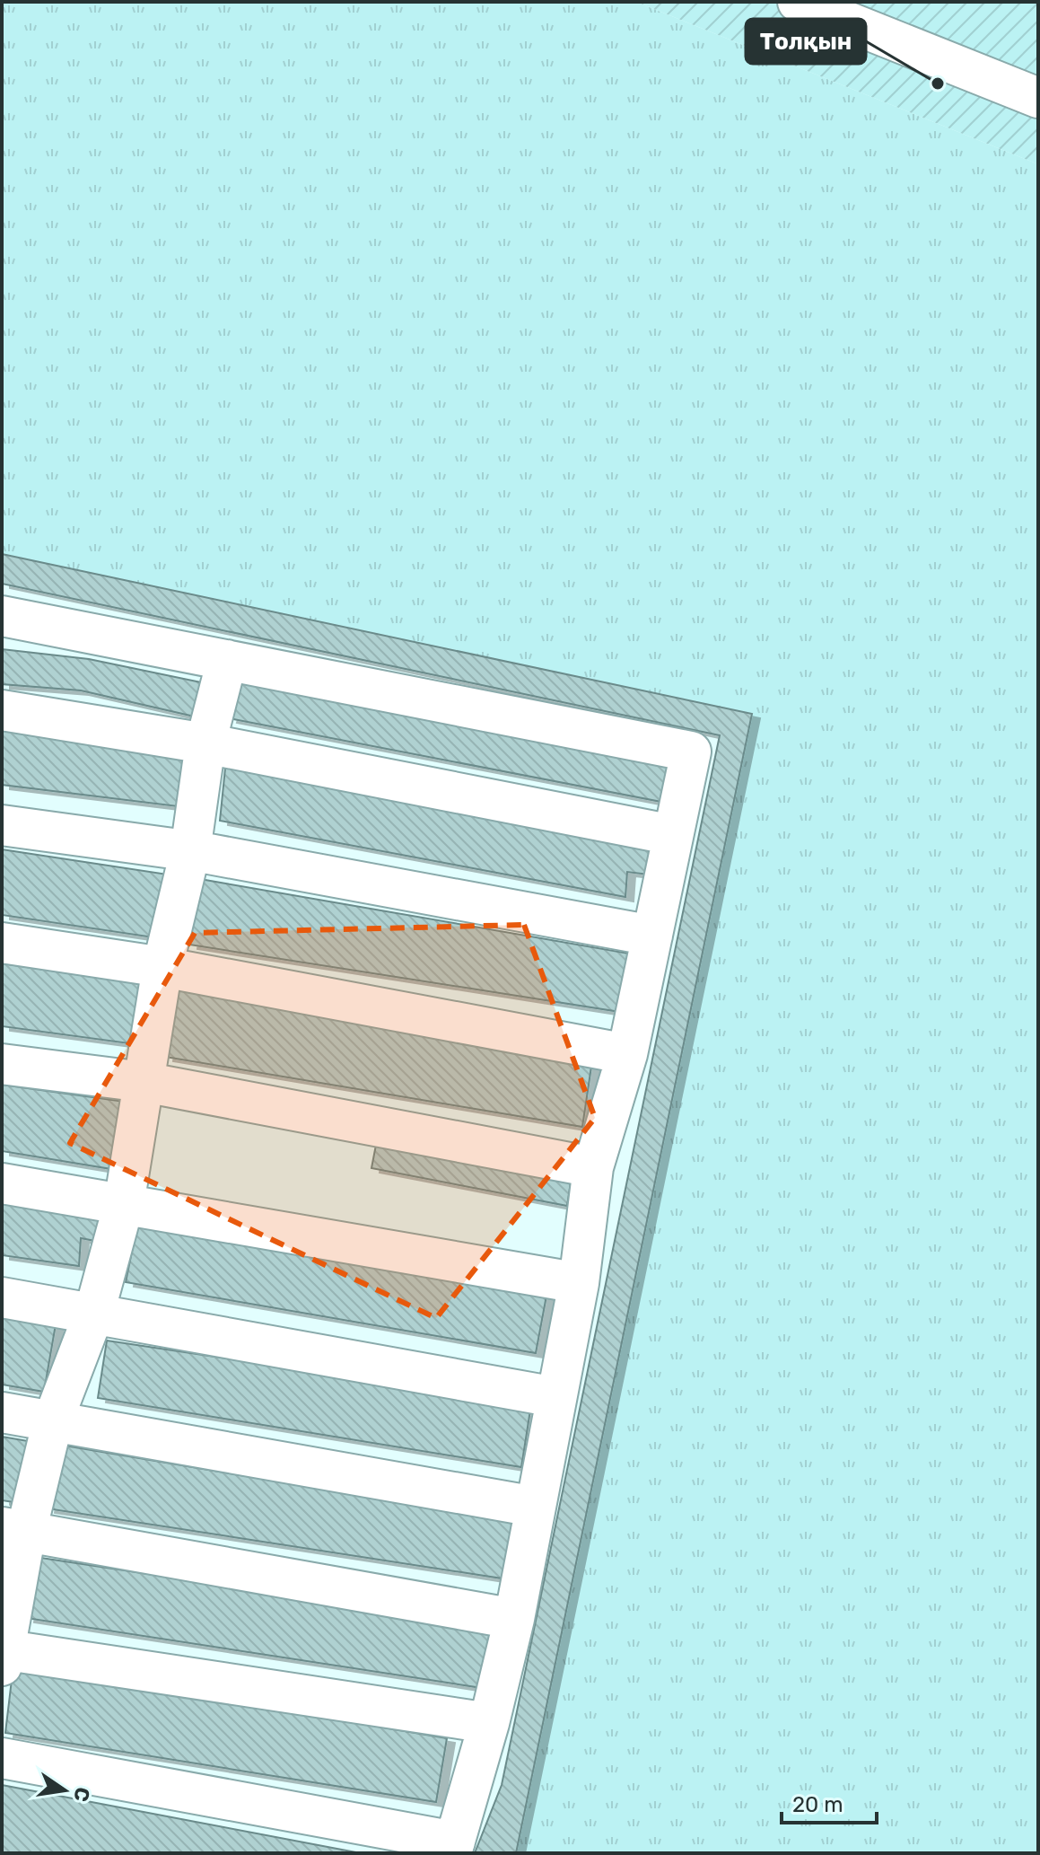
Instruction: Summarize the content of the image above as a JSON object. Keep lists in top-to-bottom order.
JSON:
{
  "places": ["Толқын"],
  "scale_bar": "20 m",
  "north": "right"
}
